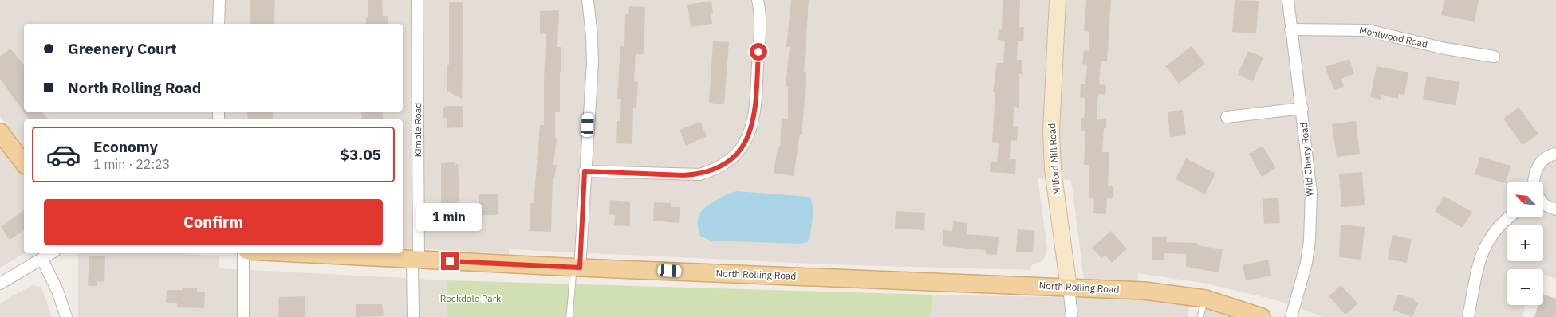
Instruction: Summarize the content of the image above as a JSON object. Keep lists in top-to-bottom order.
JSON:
{
  "streets": {
    "main road": ["Milford Mill Road", "North Rolling Road"],
    "street": ["Montwood Road", "Kimble Road", "Wild Cherry Road"]
  },
  "crossings": [
    ["Montwood Road", "Wild Cherry Road"],
    ["Kimble Road", "North Rolling Road"],
    ["Milford Mill Road", "North Rolling Road"]
  ],
  "parks": ["Rockdale Park"],
  "north": "top left",
  "page": {
    "banner": ["Greenery Court", "North Rolling Road"],
    "list": [
      {
        "name": "Economy",
        "note": "1 min · 22:23",
        "value": "$3.05"
      }
    ],
    "map_buttons": ["+", "−"],
    "buttons": "Confirm",
    "bubble": "1 min"
  }
}
